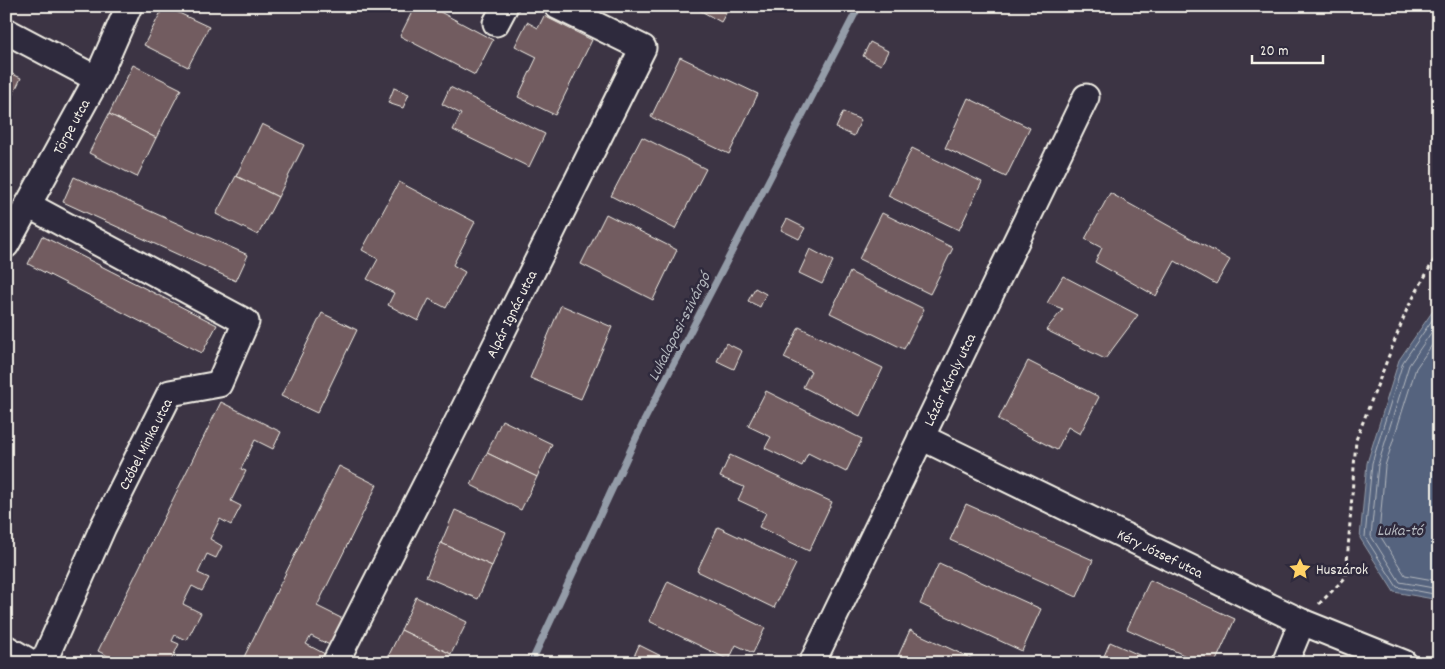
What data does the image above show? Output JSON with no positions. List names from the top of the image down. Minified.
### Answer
{"streets":{"street":["Törpe utca","Alpár Ignác utca","Lázár Károly utca","Czóbel Minka utca","Kéry József utca"]},"crossings":[["Törpe utca","Czóbel Minka utca"],["Lázár Károly utca","Kéry József utca"]],"water":["Lukalaposi-szivárgó","Luka-tó"],"places":{"place":["Huszárok"]},"scale_bar":"20 m"}
